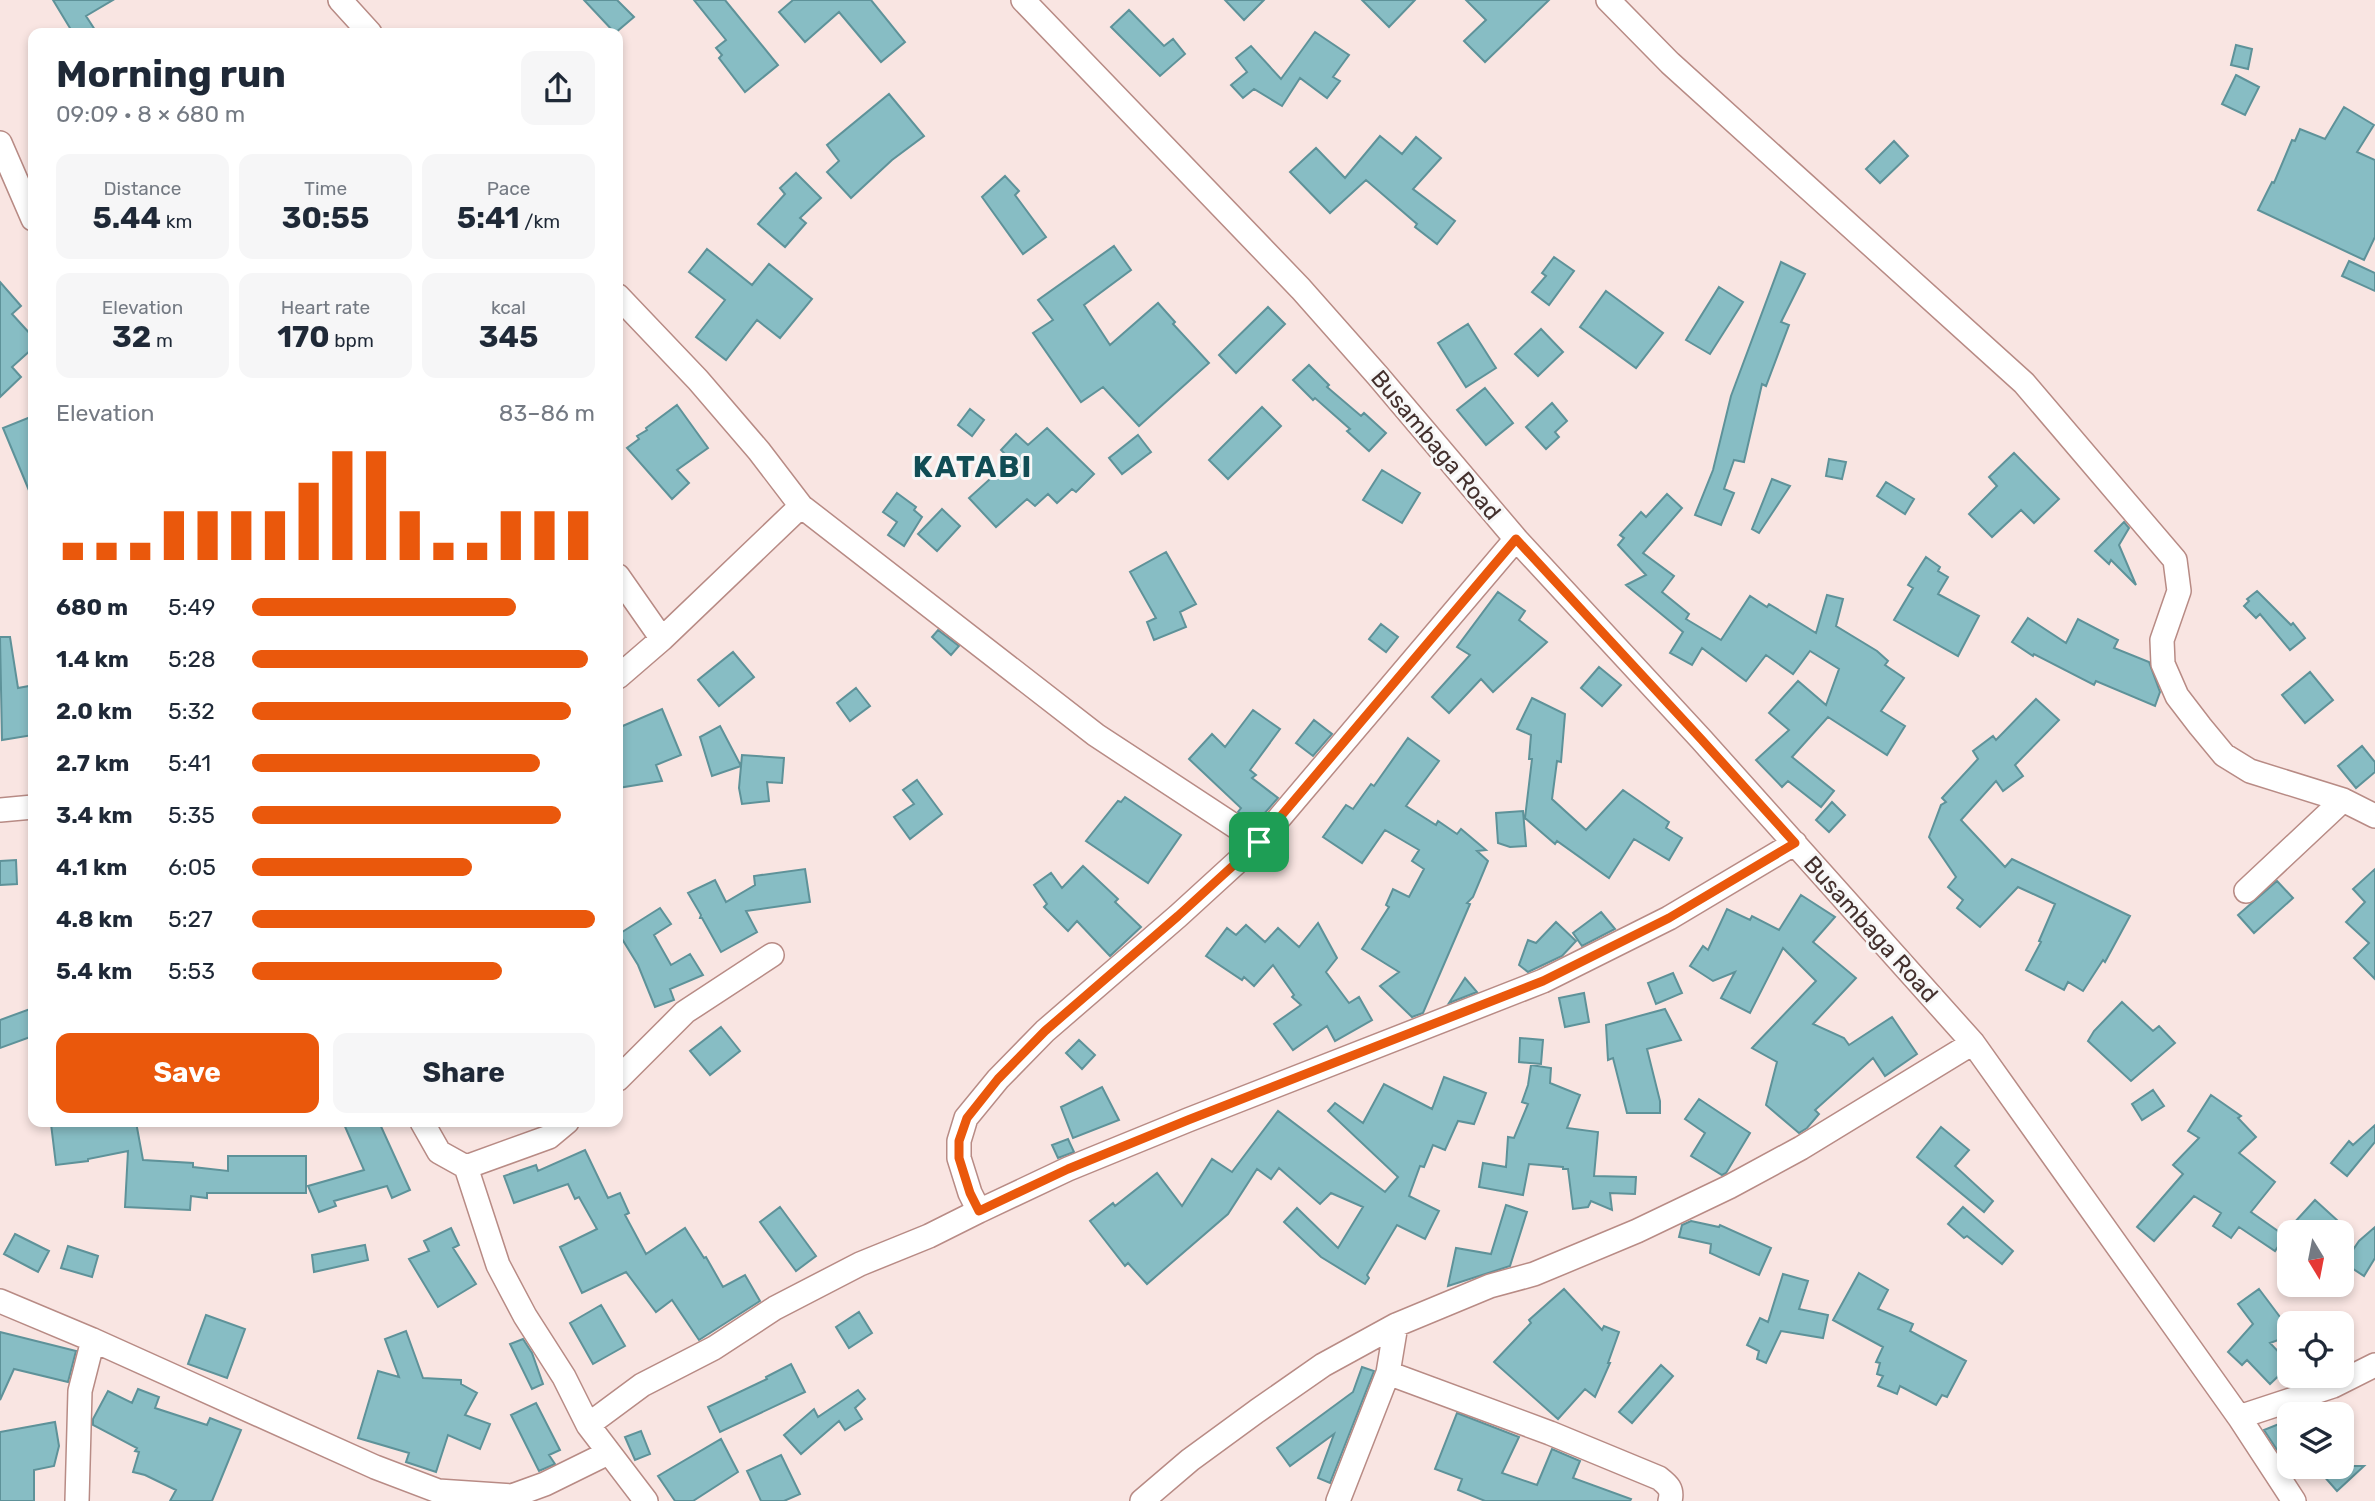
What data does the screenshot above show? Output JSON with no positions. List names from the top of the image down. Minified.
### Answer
{"streets":{"street":["Busambaga Road"]},"districts":["KATABI"],"north":"bottom","page":{"heading":["Morning run","09:09 · 8 × 680 m"],"stats":[["Distance","5.44 km"],["Time","30:55"],["Pace","5:41 /km"],["Elevation","32 m"],["Heart rate","170 bpm"],["kcal","345"]],"chart":["Elevation","83–86 m"],"list":[{"name":"680 m","note":"5:49"},{"name":"1.4 km","note":"5:28"},{"name":"2.0 km","note":"5:32"},{"name":"2.7 km","note":"5:41"},{"name":"3.4 km","note":"5:35"},{"name":"4.1 km","note":"6:05"},{"name":"4.8 km","note":"5:27"},{"name":"5.4 km","note":"5:53"}],"buttons":["Save","Share"]}}
